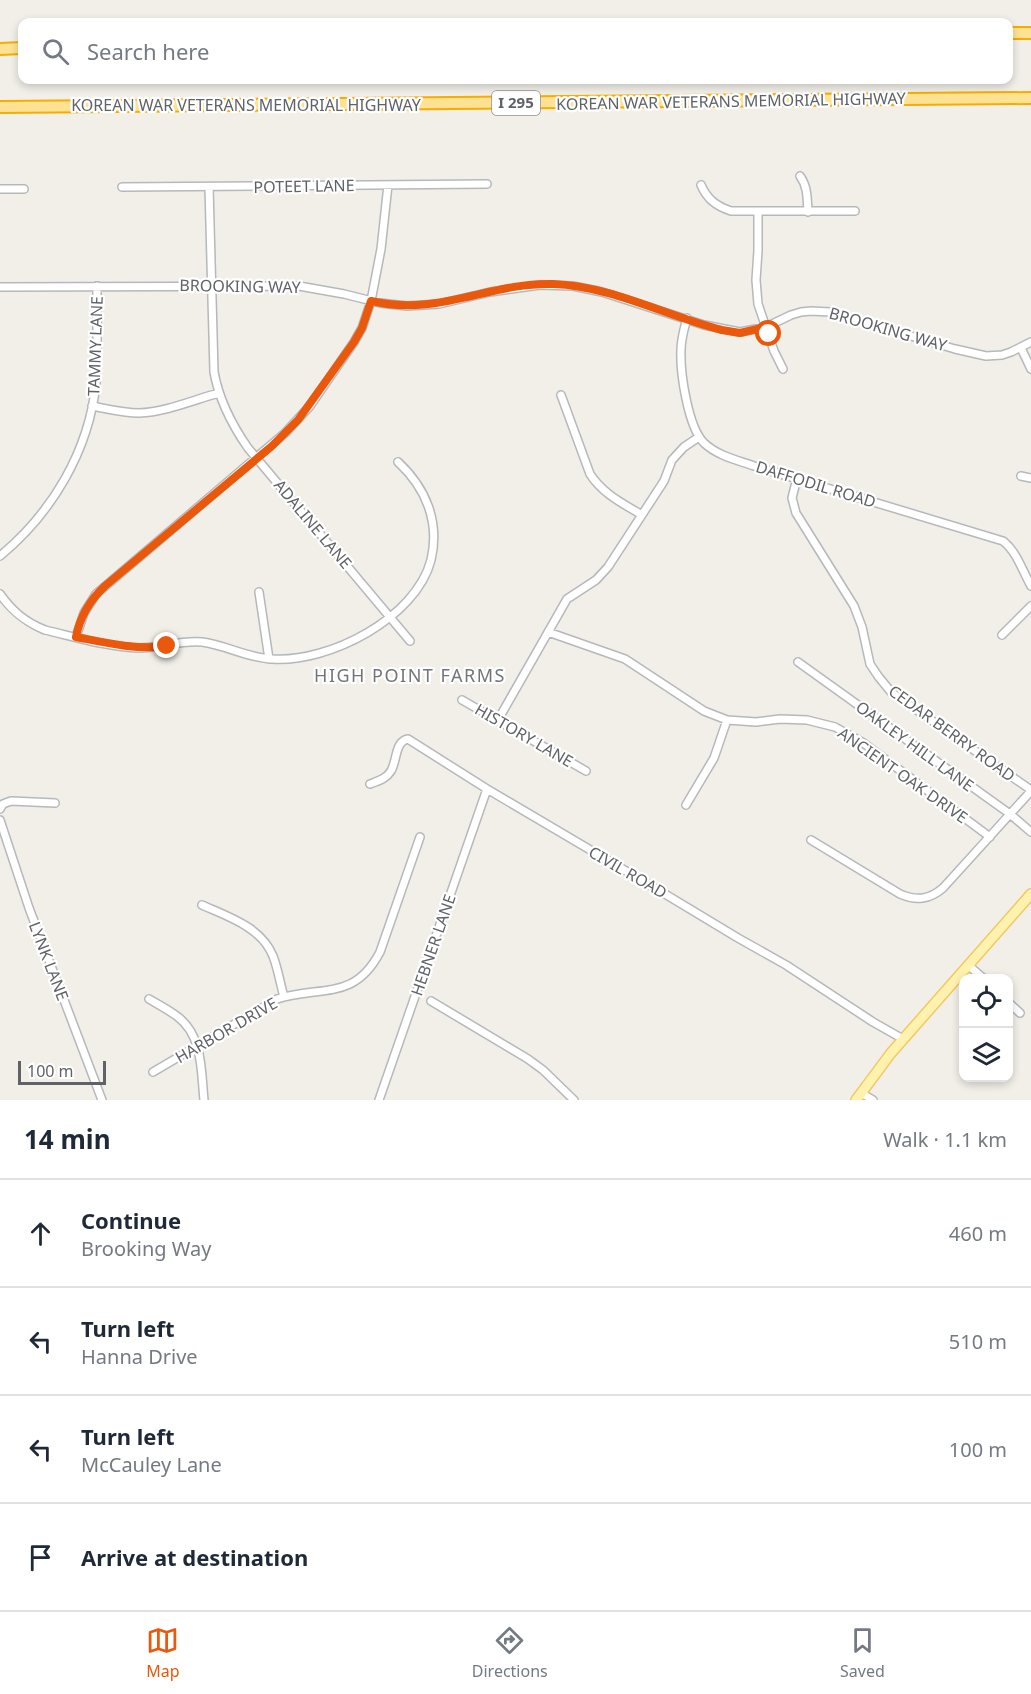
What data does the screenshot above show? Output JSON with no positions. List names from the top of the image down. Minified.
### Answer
{"streets":{"highway":["KOREAN WAR VETERANS MEMORIAL HIGHWAY","I 295"],"street":["POTEET LANE","BROOKING WAY","TAMMY LANE","DAFFODIL ROAD","ADALINE LANE","CEDAR BERRY ROAD","HISTORY LANE","OAKLEY HILL LANE","ANCIENT OAK DRIVE","CIVIL ROAD","HEBNER LANE","LYNK LANE","HARBOR DRIVE"]},"crossings":[["POTEET LANE","ADALINE LANE"],["BROOKING WAY","TAMMY LANE"],["BROOKING WAY","ADALINE LANE"],["DAFFODIL ROAD","CEDAR BERRY ROAD"],["CIVIL ROAD","HEBNER LANE"]],"districts":["HIGH POINT FARMS"],"scale_bar":"100 m","page":{"search":"Search here","scale":"100 m","heading":["14 min","Walk · 1.1 km"],"list":[["Continue","Brooking Way","460 m"],["Turn left","Hanna Drive","510 m"],["Turn left","McCauley Lane","100 m"],"Arrive at destination"],"nav":["Map","Directions","Saved"]}}
